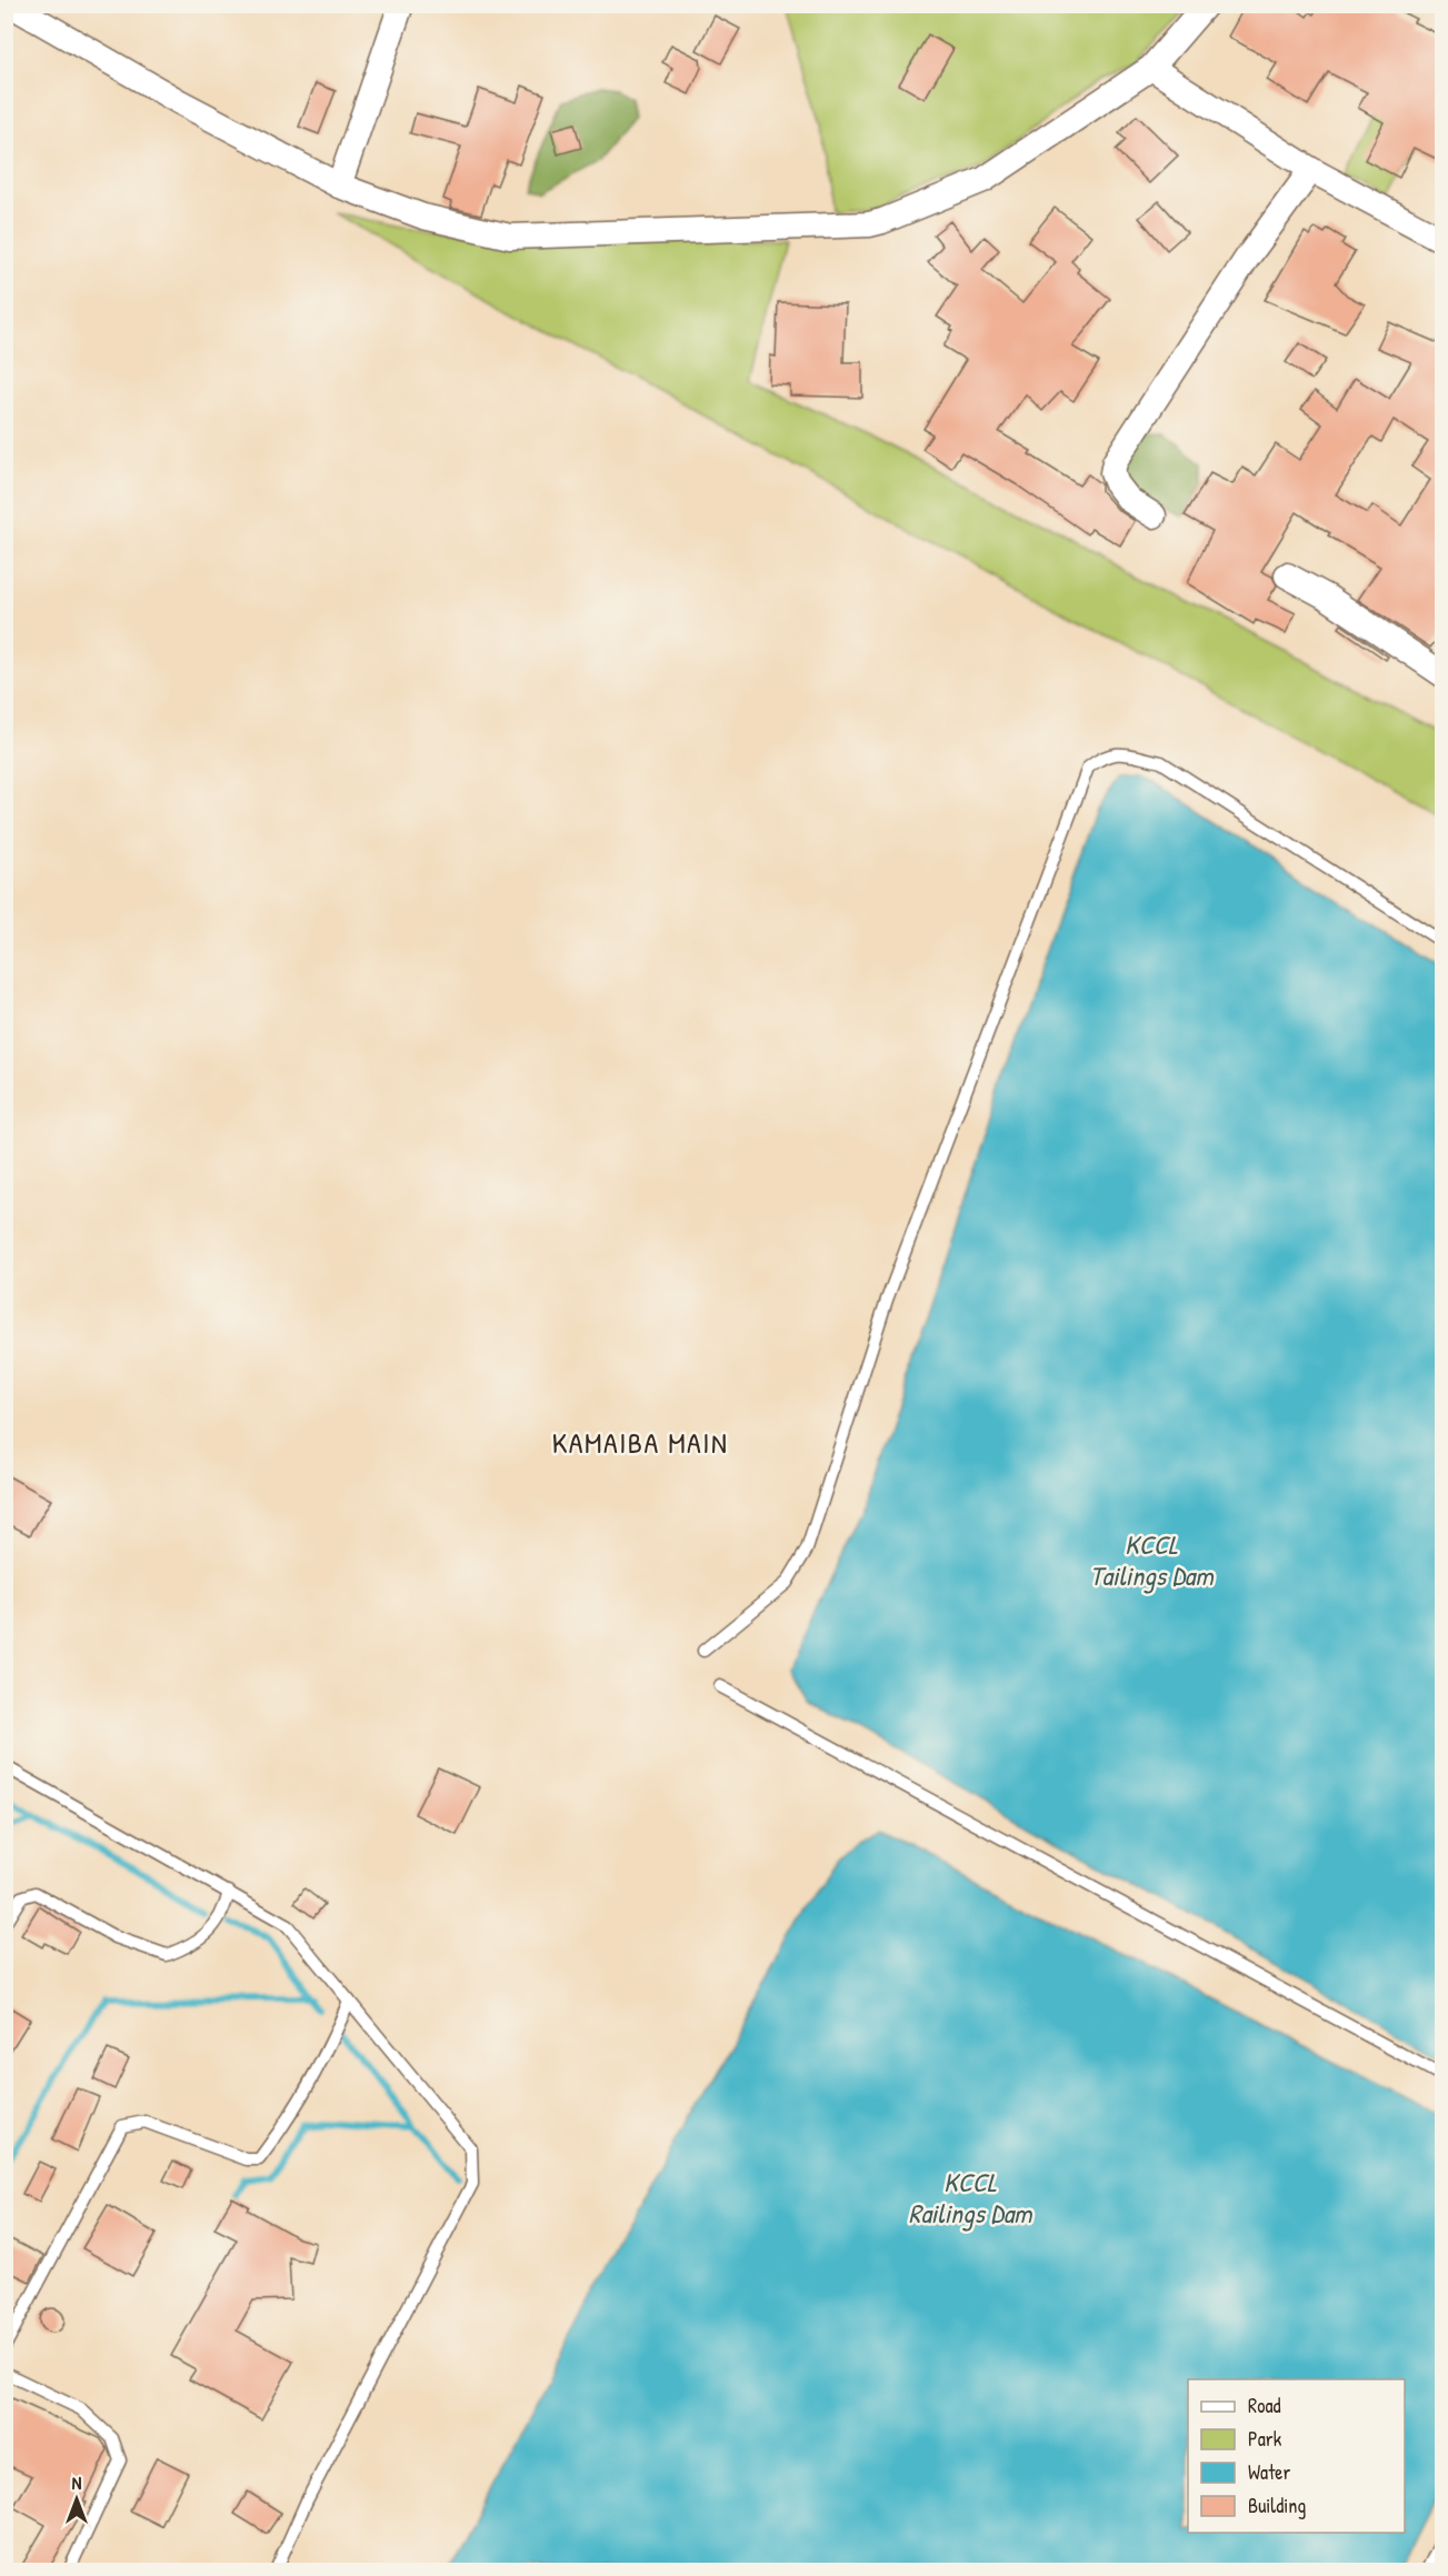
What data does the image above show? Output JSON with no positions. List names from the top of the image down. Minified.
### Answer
{"districts":["KAMAIBA MAIN"],"water":["KCCL Tailings Dam","KCCL Railings Dam"],"legend":["Road","Park","Water","Building"],"north":"top"}
